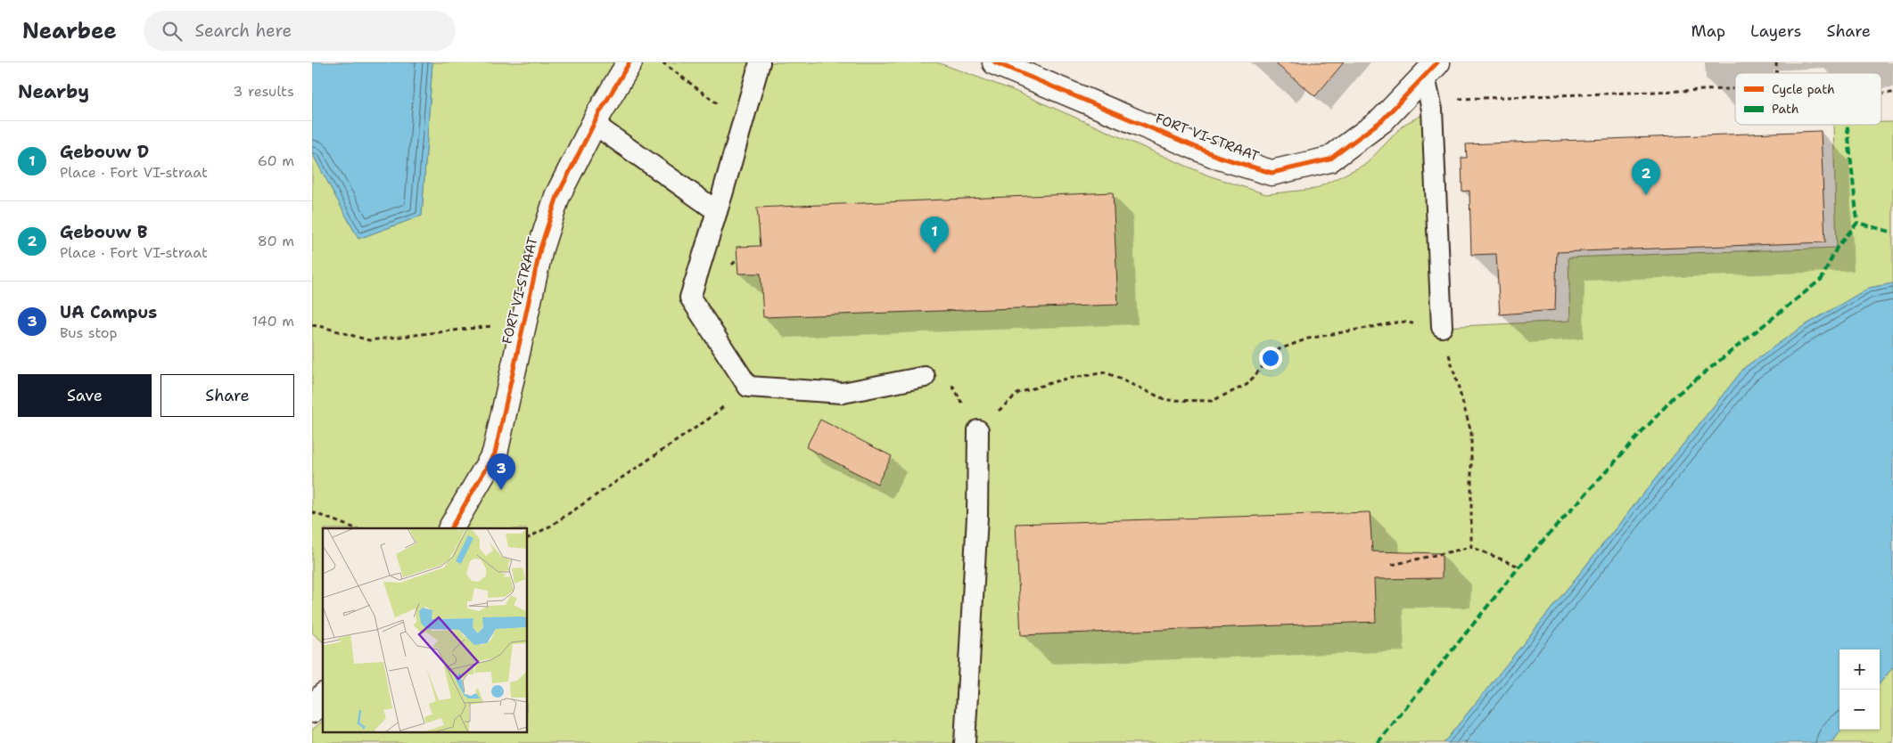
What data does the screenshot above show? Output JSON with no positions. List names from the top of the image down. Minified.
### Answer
{"streets":{"street":["FORT VI-STRAAT"]},"legend":["Cycle path","Path"],"page":{"header":"Nearbee","search":"Search here","nav":["Map","Layers","Share"],"heading":["Nearby","3 results"],"list":[{"mark":"1","name":"Gebouw D","note":"Place · Fort VI-straat","value":"60 m"},{"mark":"2","name":"Gebouw B","note":"Place · Fort VI-straat","value":"80 m"},{"mark":"3","name":"UA Campus","note":"Bus stop","value":"140 m"}],"pins":["2","1","3"],"buttons":["Save","Share"],"map_buttons":["+","−"]}}
